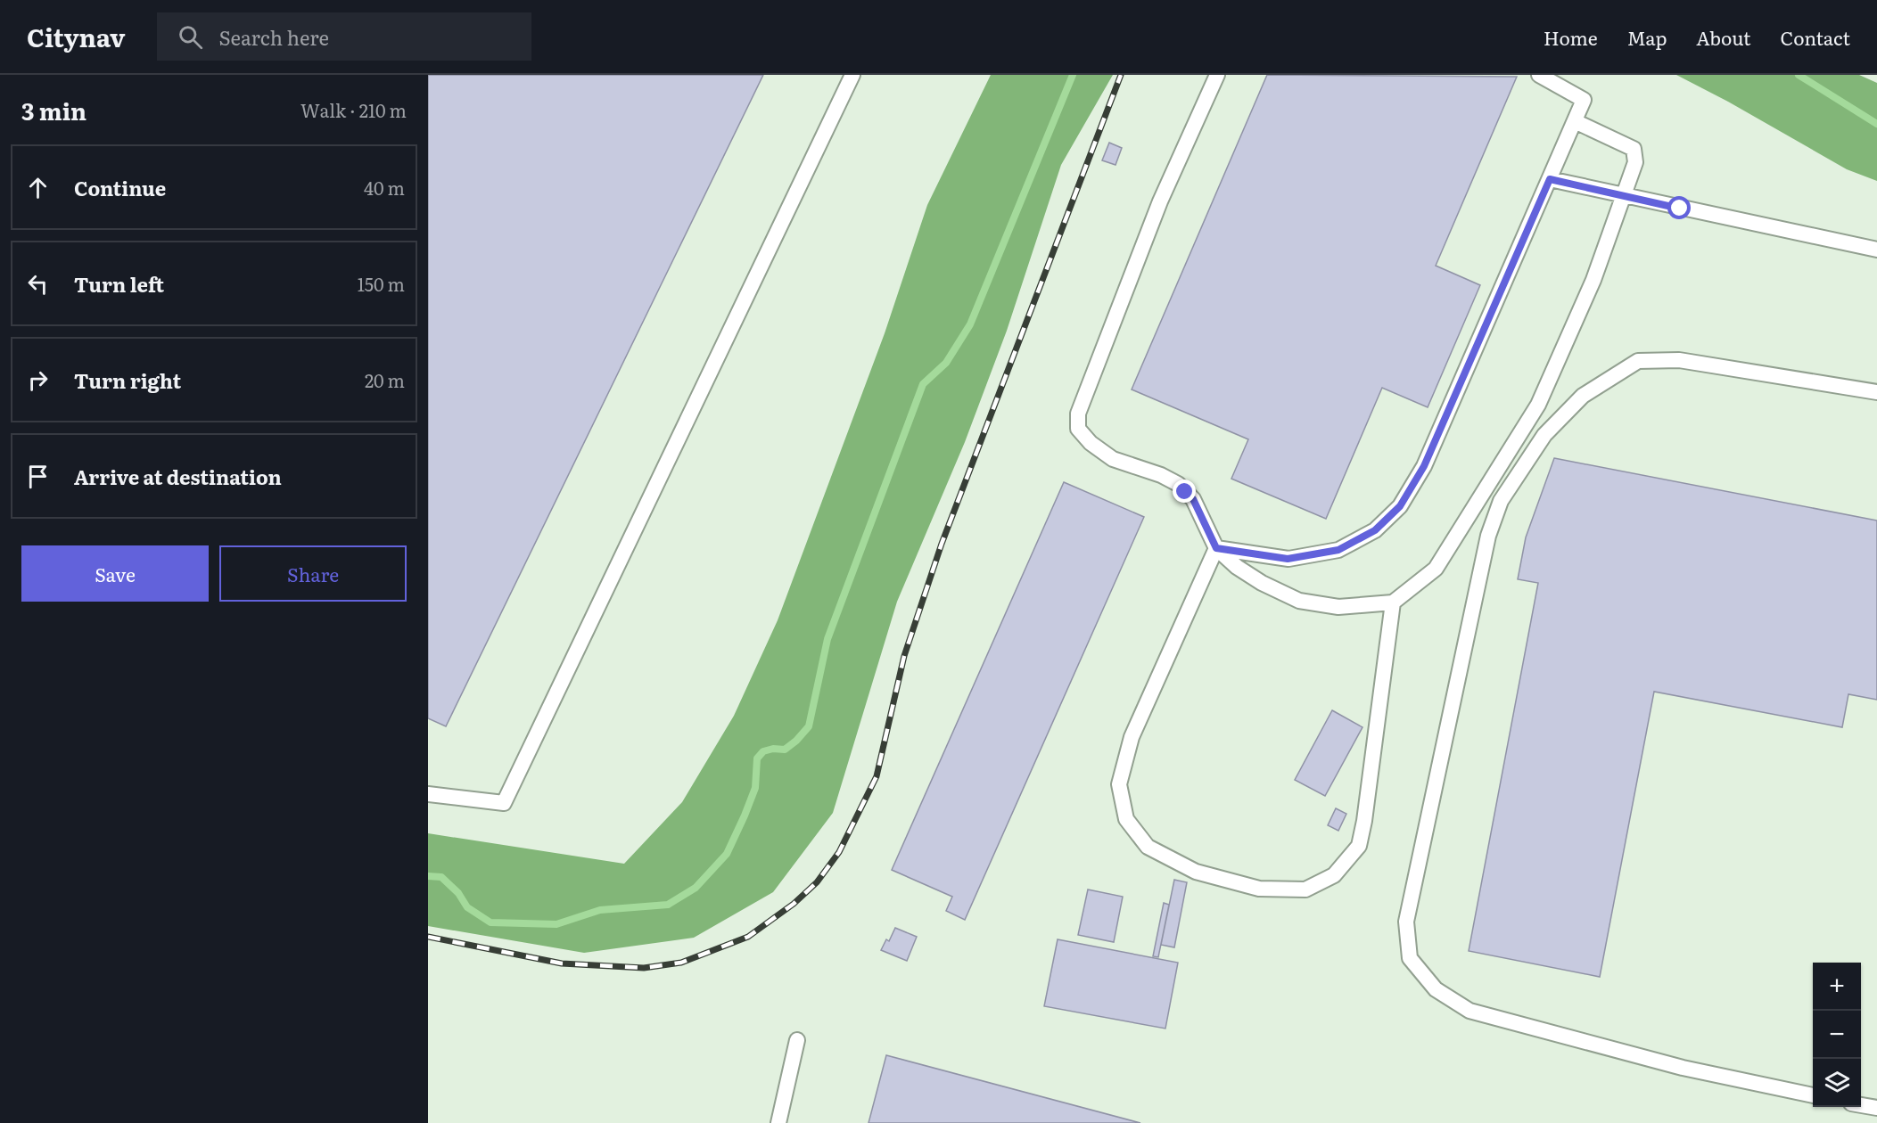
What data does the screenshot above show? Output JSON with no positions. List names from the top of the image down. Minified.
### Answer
{"page":{"header":"Citynav","search":"Search here","nav":["Home","Map","About","Contact"],"heading":["3 min","Walk · 210 m"],"list":[["Continue","40 m"],["Turn left","150 m"],["Turn right","20 m"],"Arrive at destination"],"buttons":["Save","Share"],"map_buttons":["+","−"]}}
